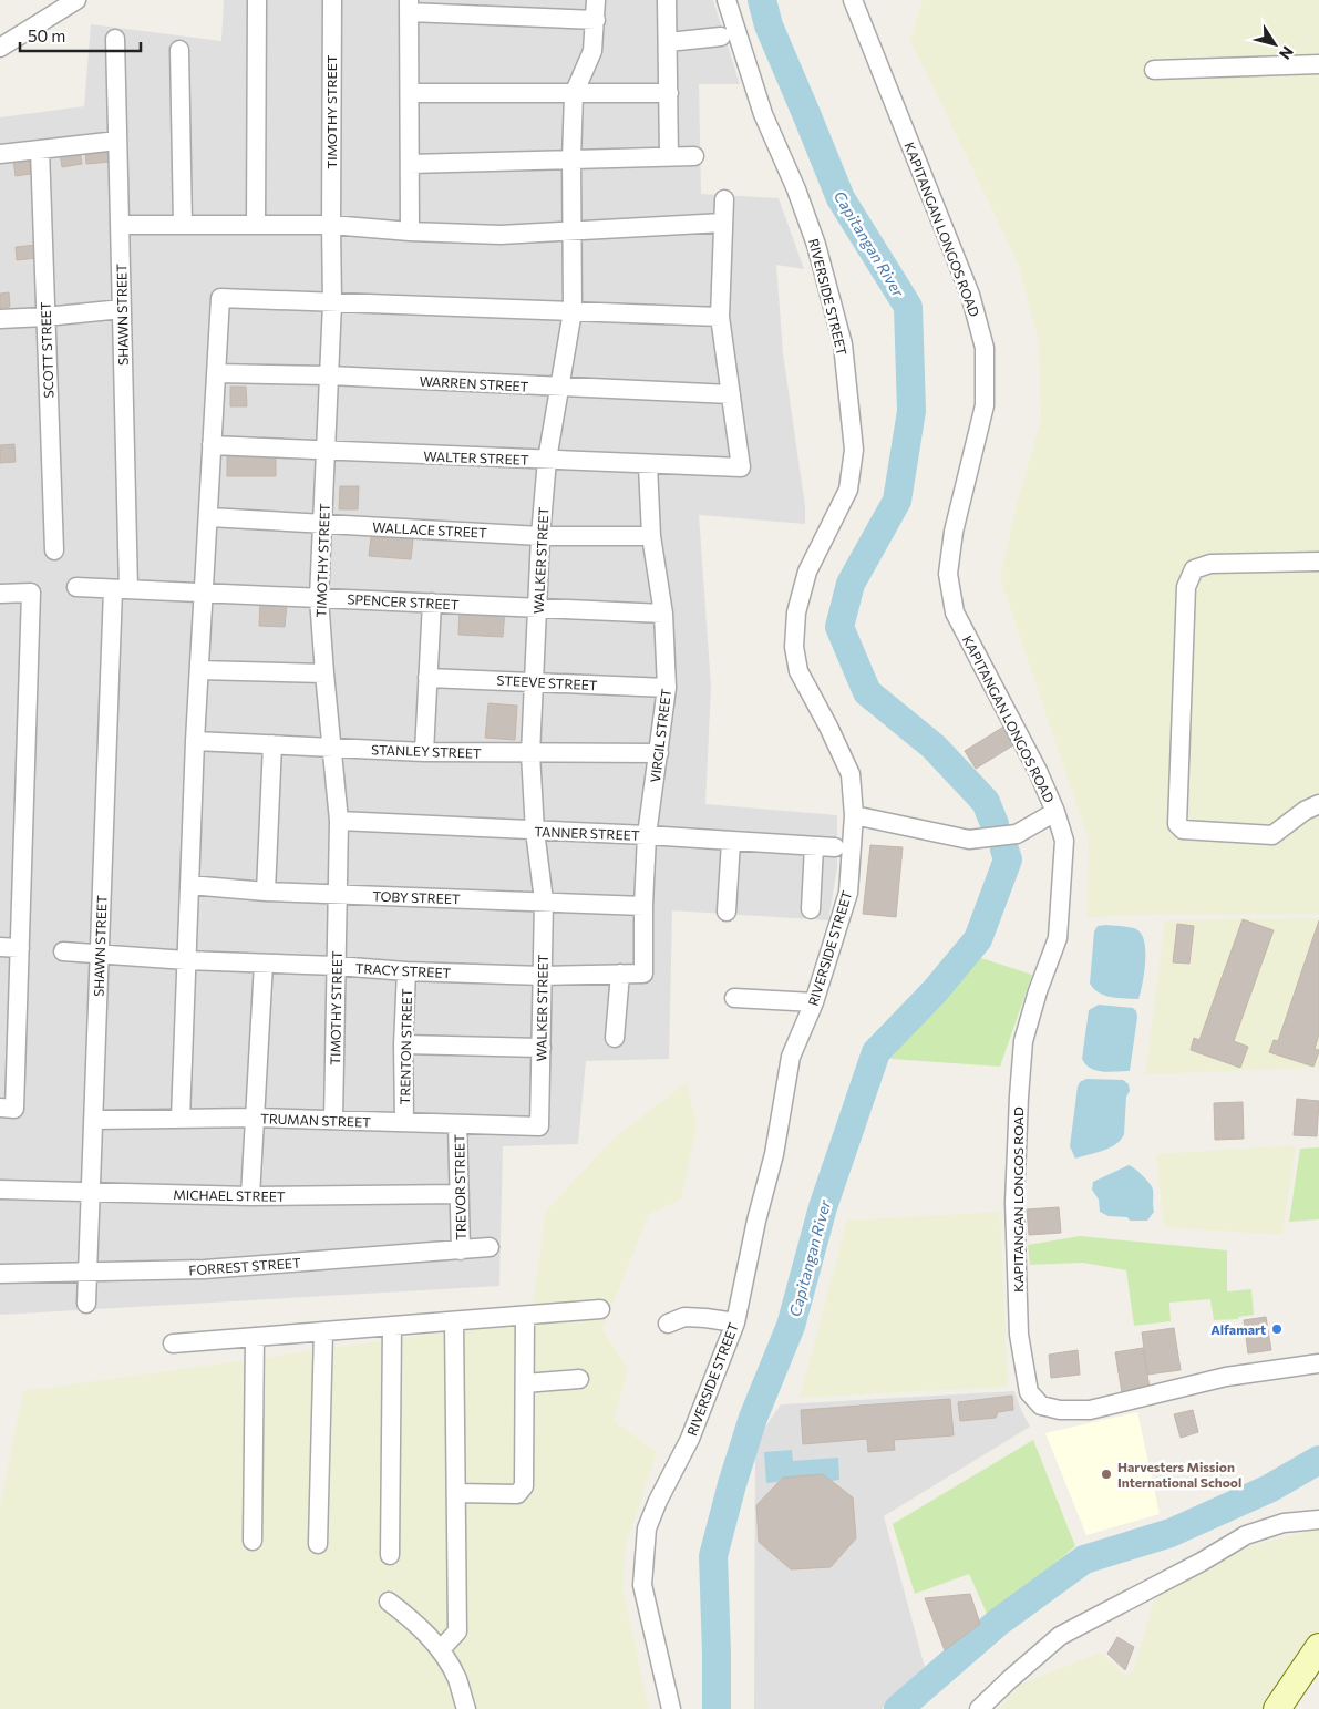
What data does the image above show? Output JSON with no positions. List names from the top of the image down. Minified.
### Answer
{"streets":{"street":["TIMOTHY STREET","KAPITANGAN LONGOS ROAD","RIVERSIDE STREET","SHAWN STREET","SCOTT STREET","WARREN STREET","WALTER STREET","WALLACE STREET","WALKER STREET","SPENCER STREET","STEEVE STREET","VIRGIL STREET","STANLEY STREET","TANNER STREET","TOBY STREET","TRACY STREET","TRENTON STREET","TRUMAN STREET","TREVOR STREET","MICHAEL STREET","FORREST STREET"]},"crossings":[["TIMOTHY STREET","WARREN STREET"],["TIMOTHY STREET","WALTER STREET"],["TIMOTHY STREET","WALLACE STREET"],["TIMOTHY STREET","SPENCER STREET"],["TIMOTHY STREET","STANLEY STREET"],["TIMOTHY STREET","TANNER STREET"],["TIMOTHY STREET","TOBY STREET"],["TIMOTHY STREET","TRACY STREET"],["TIMOTHY STREET","TRUMAN STREET"],["SHAWN STREET","SPENCER STREET"],["SHAWN STREET","TRACY STREET"],["SHAWN STREET","TRUMAN STREET"],["SHAWN STREET","MICHAEL STREET"],["SHAWN STREET","FORREST STREET"],["WARREN STREET","WALTER STREET"],["WARREN STREET","WALKER STREET"],["WALTER STREET","WALKER STREET"],["WALTER STREET","VIRGIL STREET"],["WALLACE STREET","WALKER STREET"],["WALLACE STREET","VIRGIL STREET"],["WALKER STREET","SPENCER STREET"],["WALKER STREET","STEEVE STREET"],["WALKER STREET","STANLEY STREET"],["WALKER STREET","TANNER STREET"],["WALKER STREET","TOBY STREET"],["WALKER STREET","TRACY STREET"],["WALKER STREET","TRUMAN STREET"],["SPENCER STREET","VIRGIL STREET"],["STEEVE STREET","VIRGIL STREET"],["VIRGIL STREET","STANLEY STREET"],["VIRGIL STREET","TANNER STREET"],["VIRGIL STREET","TOBY STREET"],["VIRGIL STREET","TRACY STREET"],["TRACY STREET","TRENTON STREET"],["TRENTON STREET","TRUMAN STREET"],["TRUMAN STREET","TREVOR STREET"],["TREVOR STREET","MICHAEL STREET"],["TREVOR STREET","FORREST STREET"]],"water":["Capitangan River"],"places":["Alfamart","Harvesters Mission International School"],"scale_bar":"50 m","north":"bottom right"}
